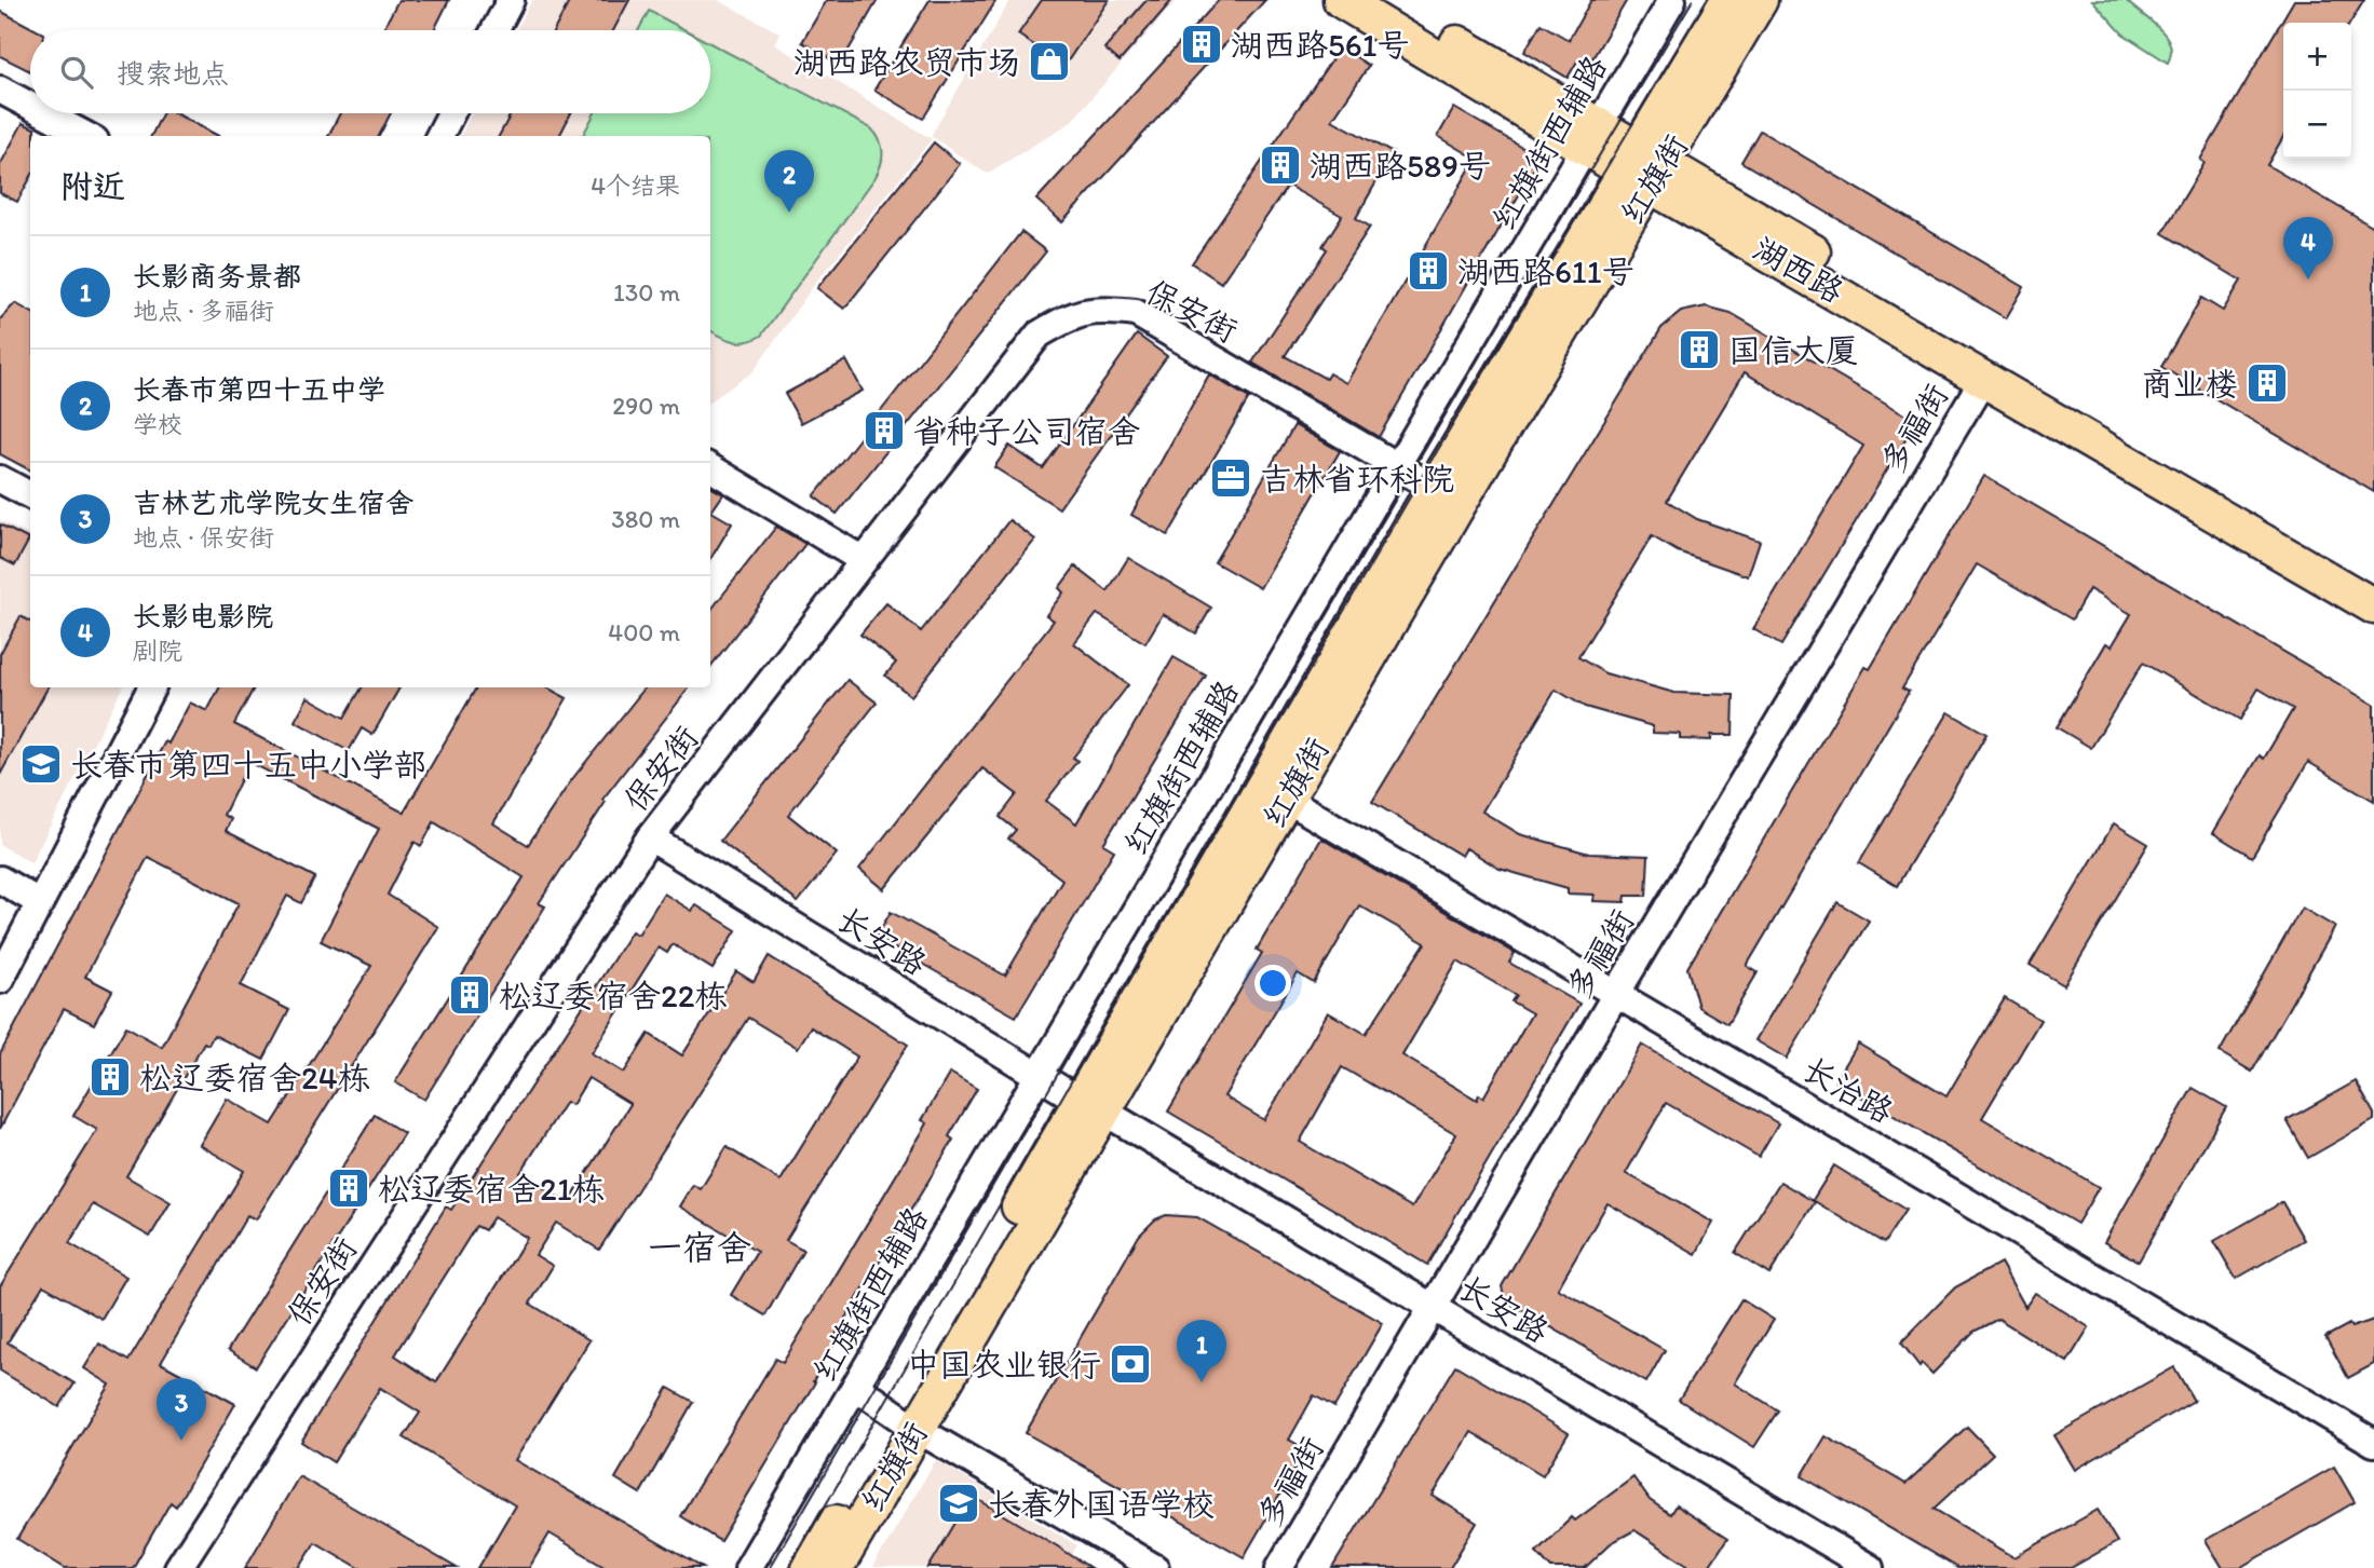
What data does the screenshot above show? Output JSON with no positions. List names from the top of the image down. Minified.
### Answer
{"streets":{"main road":["红旗街","湖西路"],"street":["红旗街西辅路","保安街","多福街","长安路","长治路"]},"crossings":[["红旗街西辅路","湖西路"],["红旗街西辅路","保安街"],["红旗街西辅路","长安路"],["红旗街","湖西路"],["红旗街","保安街"],["红旗街","长安路"],["红旗街","长治路"],["湖西路","多福街"],["保安街","长安路"],["多福街","长安路"],["多福街","长治路"]],"districts":["一宿舍"],"places":{"building":["湖西路561号","湖西路589号","湖西路611号","国信大厦","商业楼","省种子公司宿舍","松辽委宿舍22栋","松辽委宿舍24栋","松辽委宿舍21栋"],"shop":["湖西路农贸市场"],"office":["吉林省环科院"],"school or university":["长春市第四十五中小学部","长春外国语学校"],"bank":["中国农业银行"]},"page":{"map_buttons":["+","−"],"search":"搜索地点","heading":["附近","4个结果"],"pins":["2","4","1","3"],"list":[{"mark":"1","name":"长影商务景都","note":"地点 · 多福街","value":"130 m"},{"mark":"2","name":"长春市第四十五中学","note":"学校","value":"290 m"},{"mark":"3","name":"吉林艺术学院女生宿舍","note":"地点 · 保安街","value":"380 m"},{"mark":"4","name":"长影电影院","note":"剧院","value":"400 m"}]}}
